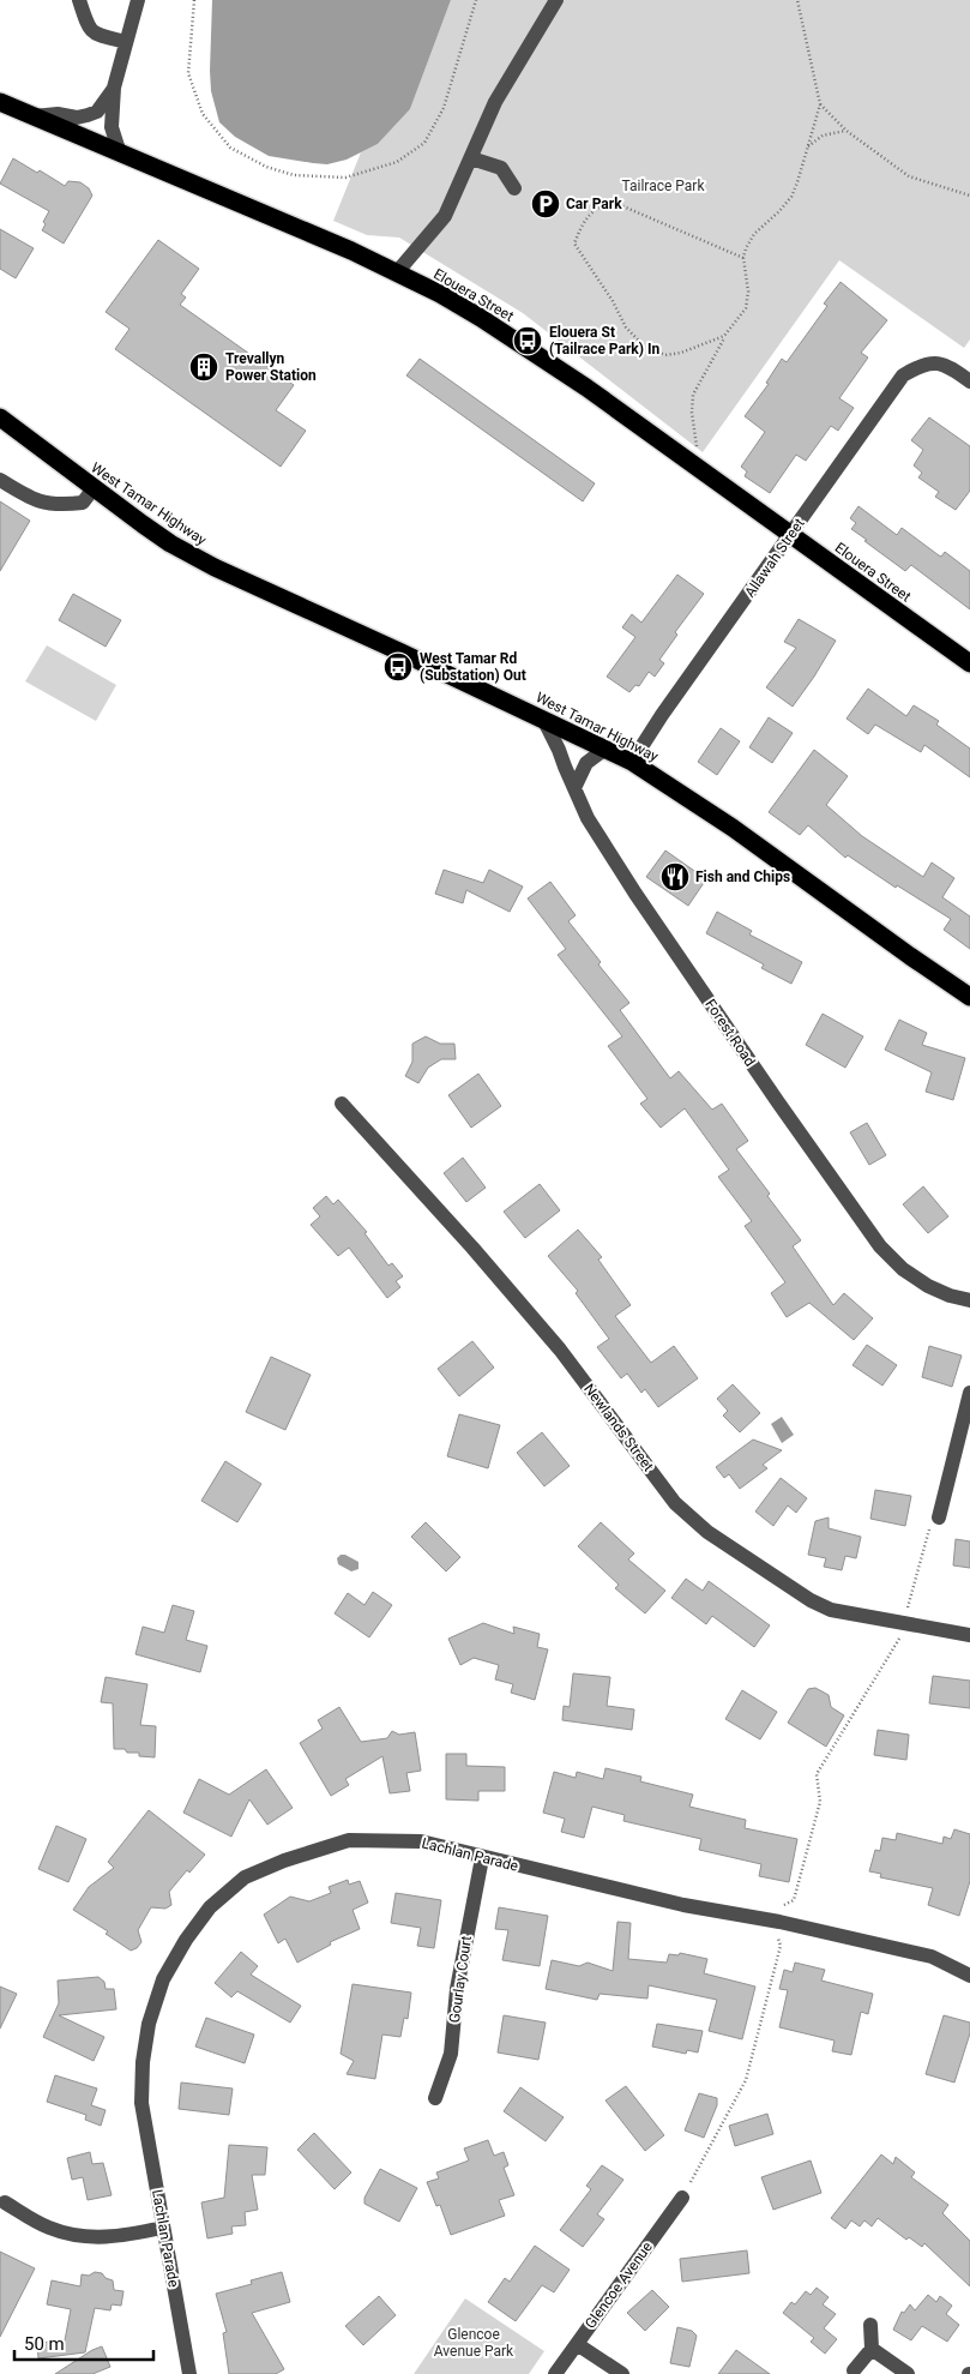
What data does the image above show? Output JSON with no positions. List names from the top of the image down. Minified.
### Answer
{"streets":{"highway":["Elouera Street","West Tamar Highway"],"street":["Allawah Street","Forest Road","Newlands Street","Lachlan Parade","Gourlay Court","Glencoe Avenue"]},"crossings":[["Elouera Street","Allawah Street"],["West Tamar Highway","Allawah Street"],["West Tamar Highway","Forest Road"],["Lachlan Parade","Gourlay Court"]],"parks":["Tailrace Park","Glencoe Avenue Park"],"places":{"parking":["Car Park"],"bus stop":["Elouera St (Tailrace Park) In","West Tamar Rd (Substation) Out"],"building":["Trevallyn Power Station"],"restaurant":["Fish and Chips"]},"scale_bar":"50 m"}
